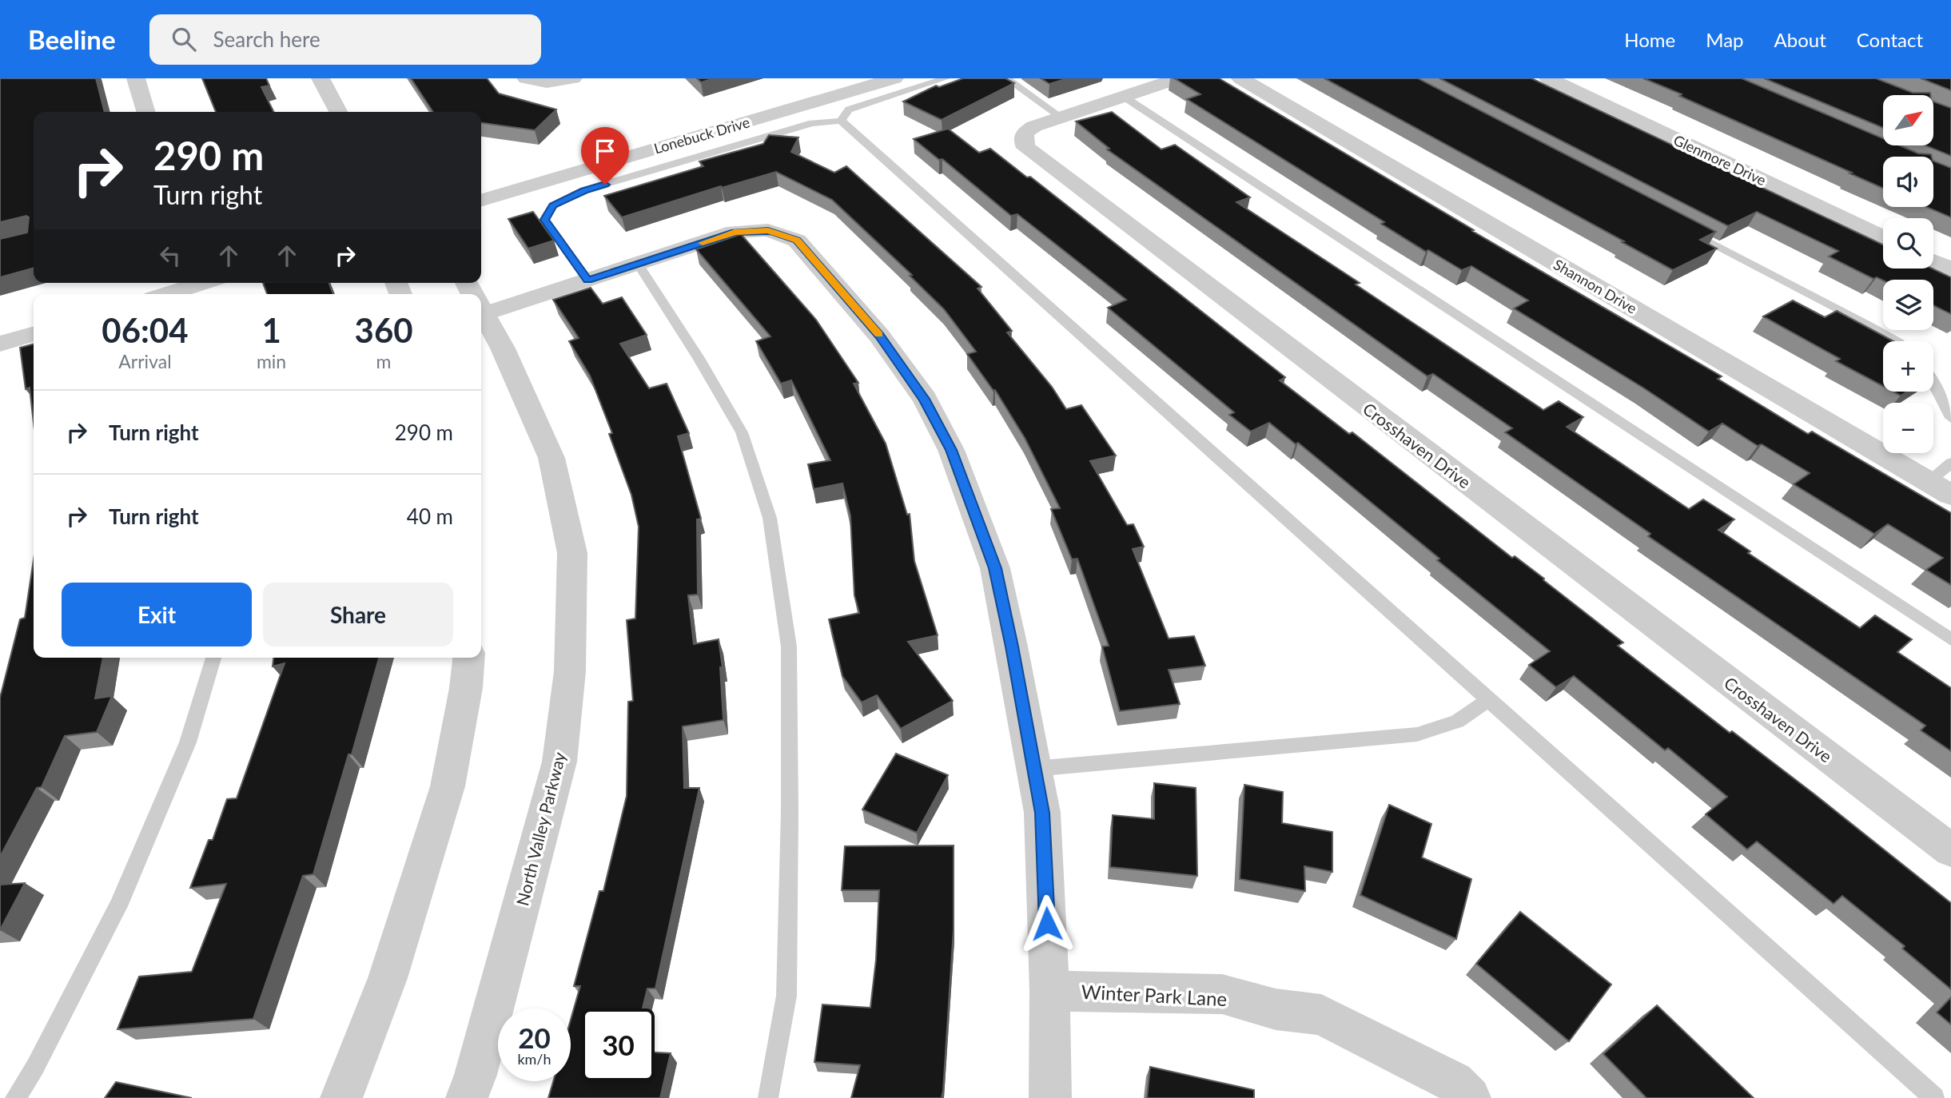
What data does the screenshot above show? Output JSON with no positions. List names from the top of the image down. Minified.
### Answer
{"streets":{"street":["Lonebuck Drive","Glenmore Drive","Shannon Drive","Crosshaven Drive","North Valley Parkway","Winter Park Lane"]},"north":"top right","page":{"header":"Beeline","search":"Search here","nav":["Home","Map","About","Contact"],"map_buttons":["+","−"],"turn":["290 m","Turn right"],"eta":["06:04","Arrival","1","min","360","m"],"list":[{"name":"Turn right","value":"290 m"},{"name":"Turn right","value":"40 m"}],"buttons":["Exit","Share"],"speed":"20 km/h","limit":"30"}}
